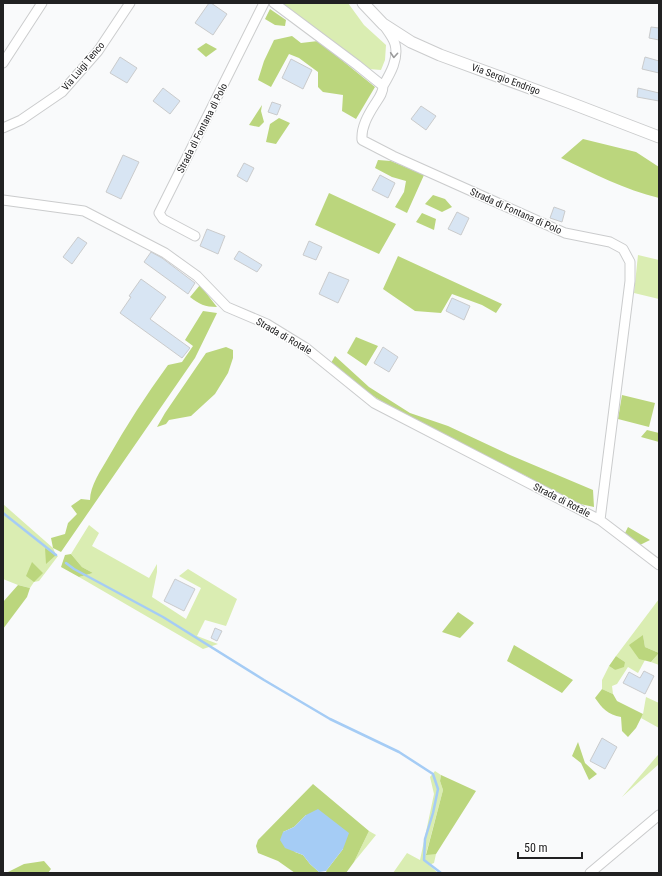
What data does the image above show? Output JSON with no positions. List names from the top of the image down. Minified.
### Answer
{"streets":{"street":["Via Luigi Tenco","Via Sergio Endrigo","Strada di Fontana di Polo","Strada di Rotale"]},"crossings":[["Strada di Fontana di Polo","Strada di Rotale"]],"scale_bar":"50 m"}
